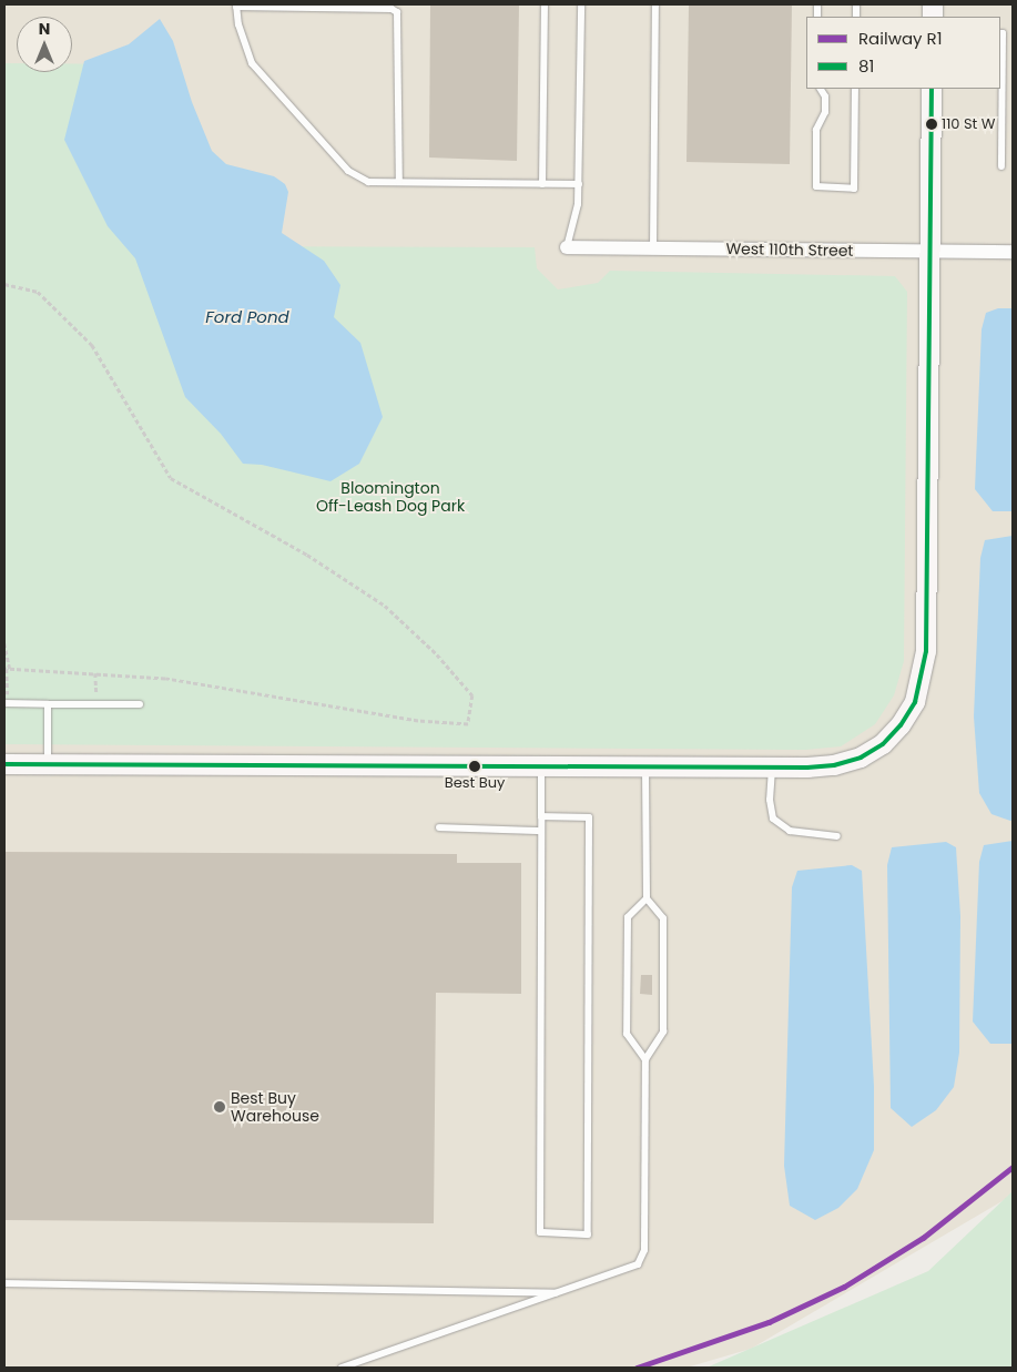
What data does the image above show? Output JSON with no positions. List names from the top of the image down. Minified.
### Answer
{"streets":{"street":["West 110th Street"]},"water":["Ford Pond"],"parks":["Bloomington Off-Leash Dog Park"],"places":["110 St W","Best Buy","Best Buy Warehouse"],"lines":["transit line 81","rail line R1"],"legend":["Railway R1","81"],"north":"top"}
